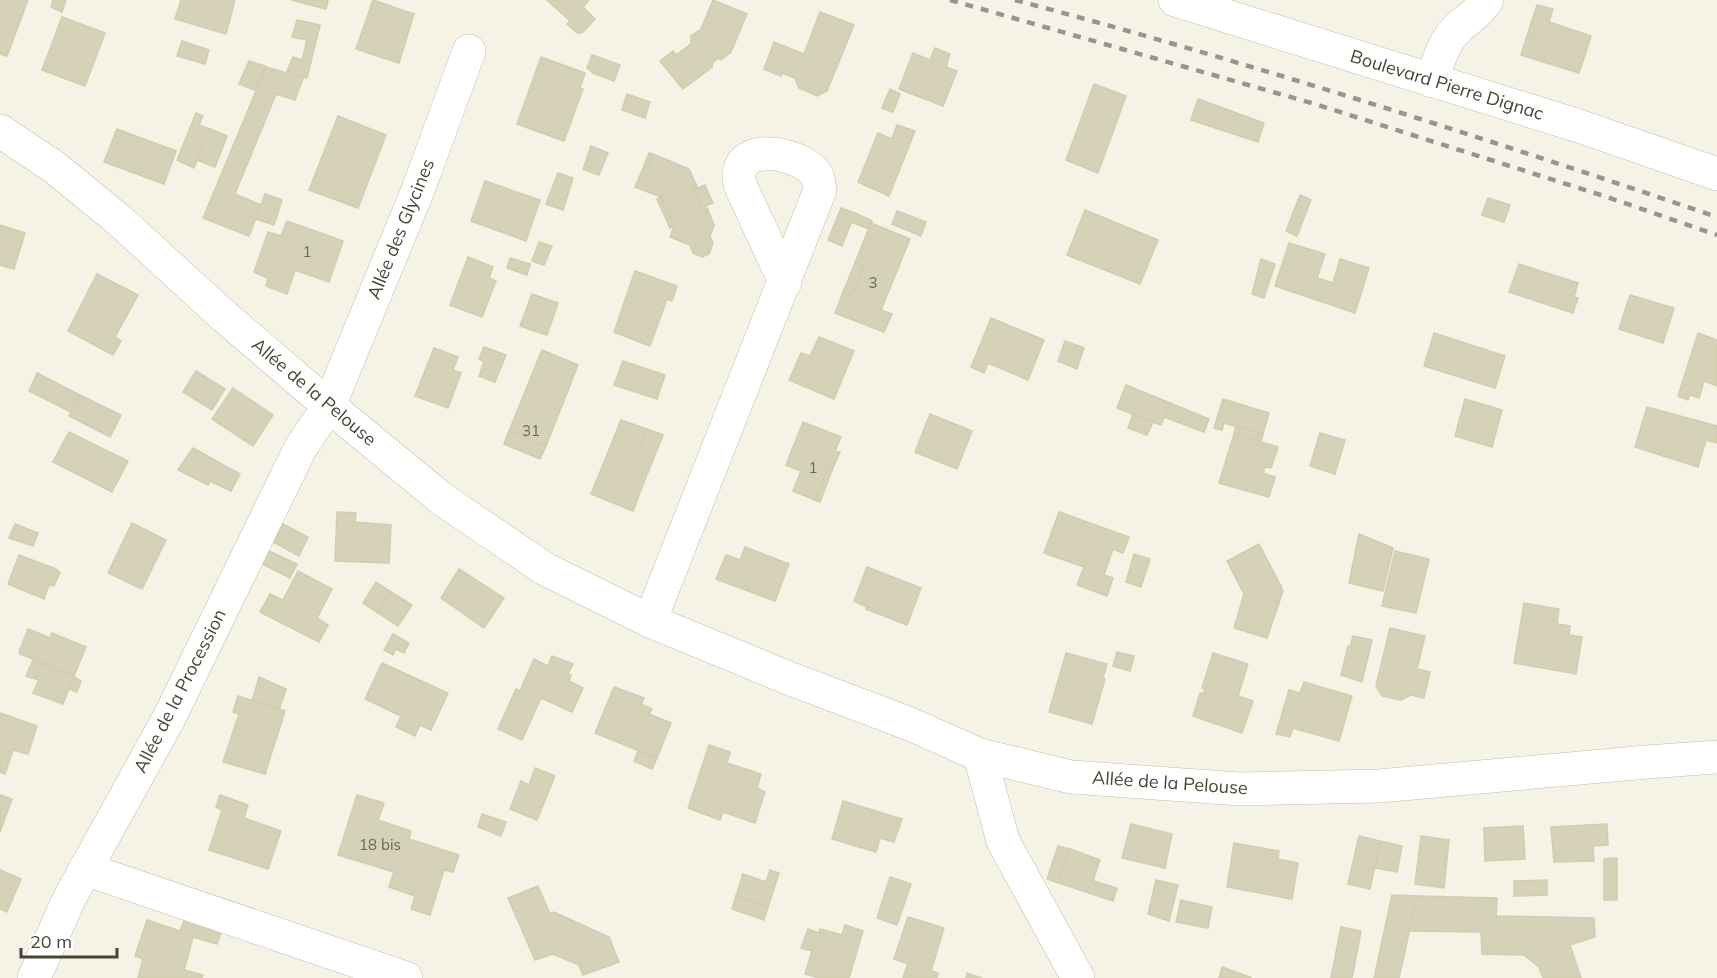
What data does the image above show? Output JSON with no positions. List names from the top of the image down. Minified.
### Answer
{"streets":{"street":["Boulevard Pierre Dignac","Allée des Glycines","Allée de la Pelouse","Allée de la Procession"]},"crossings":[["Allée des Glycines","Allée de la Pelouse"],["Allée des Glycines","Allée de la Procession"],["Allée de la Pelouse","Allée de la Procession"]],"house_numbers":["1","3","31","1","18 bis"],"scale_bar":"20 m"}
